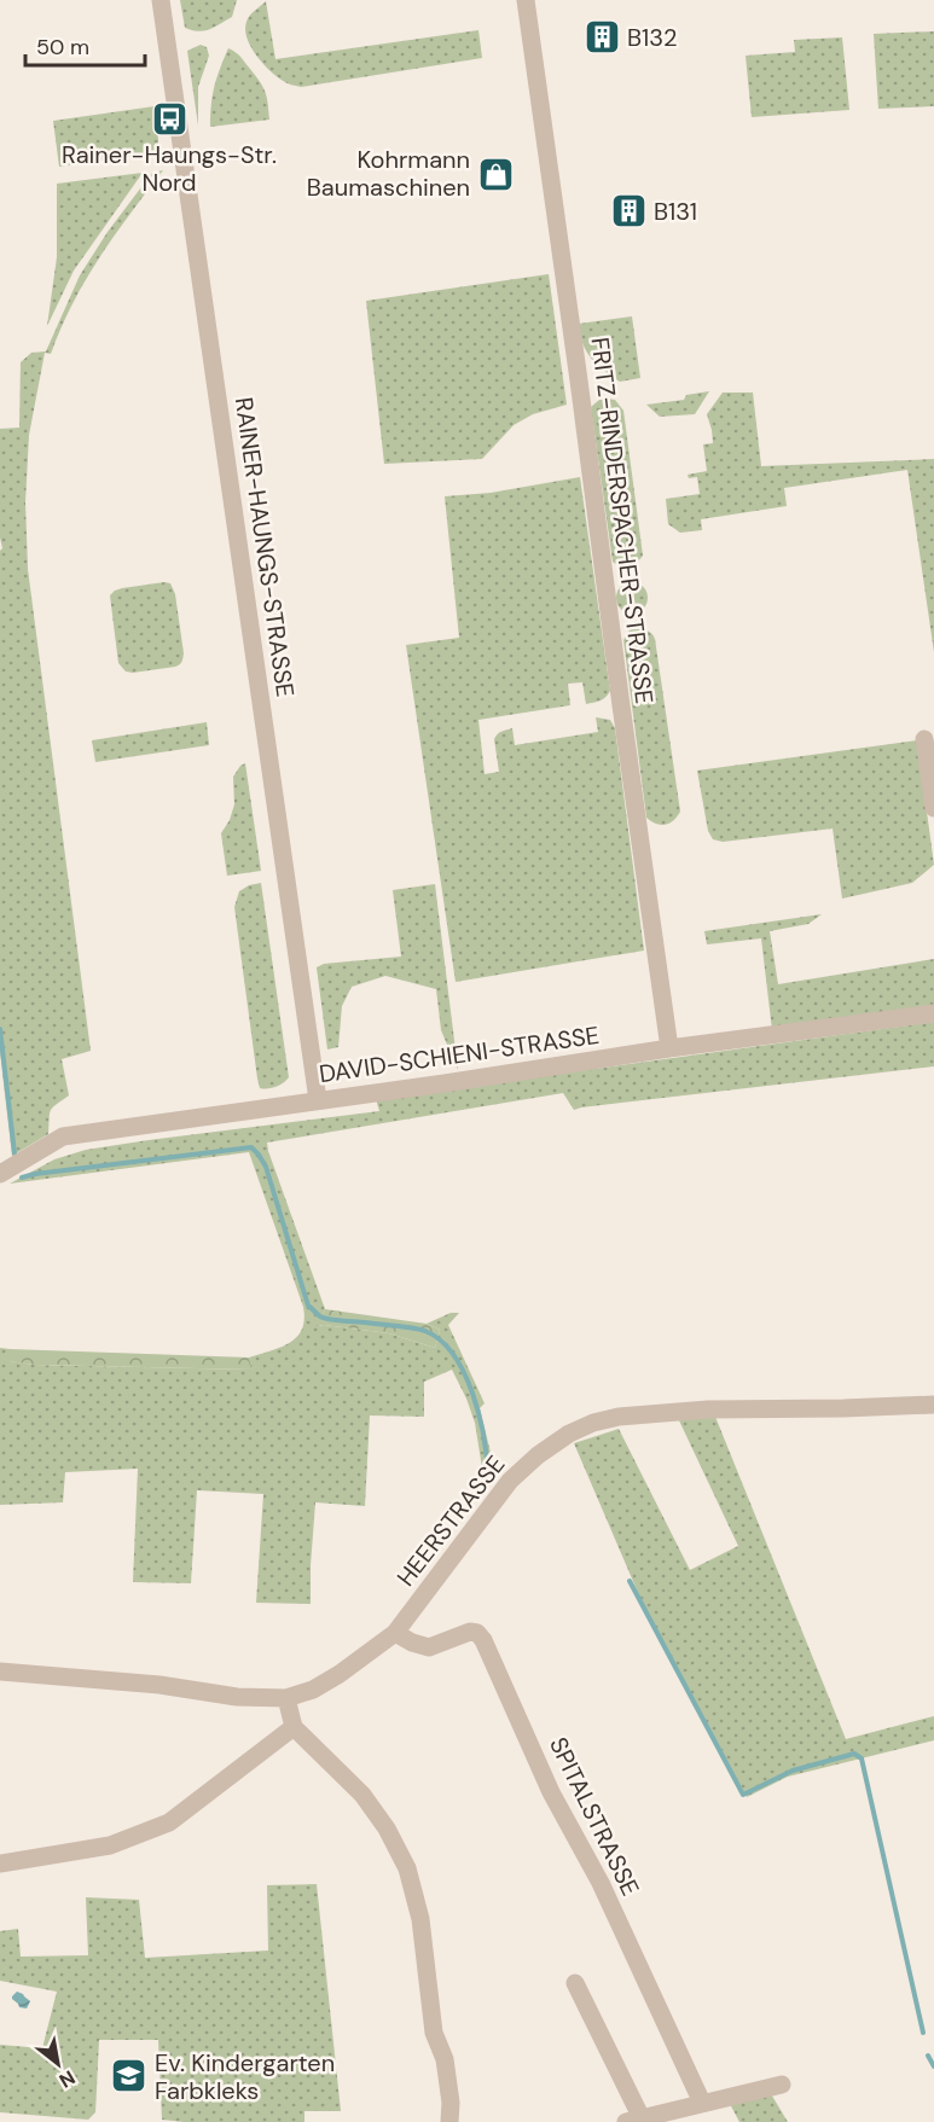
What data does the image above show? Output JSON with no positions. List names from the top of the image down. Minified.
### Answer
{"streets":{"street":["FRITZ-RINDERSPACHER-STRASSE","RAINER-HAUNGS-STRASSE","DAVID-SCHIENI-STRASSE","HEERSTRASSE","SPITALSTRASSE"]},"crossings":[["FRITZ-RINDERSPACHER-STRASSE","DAVID-SCHIENI-STRASSE"],["RAINER-HAUNGS-STRASSE","DAVID-SCHIENI-STRASSE"],["HEERSTRASSE","SPITALSTRASSE"]],"places":{"building":["B132","B131"],"bus stop":["Rainer-Haungs-Str. Nord"],"shop":["Kohrmann Baumaschinen"],"school or university":["Ev. Kindergarten Farbkleks"]},"scale_bar":"50 m","north":"bottom right"}
